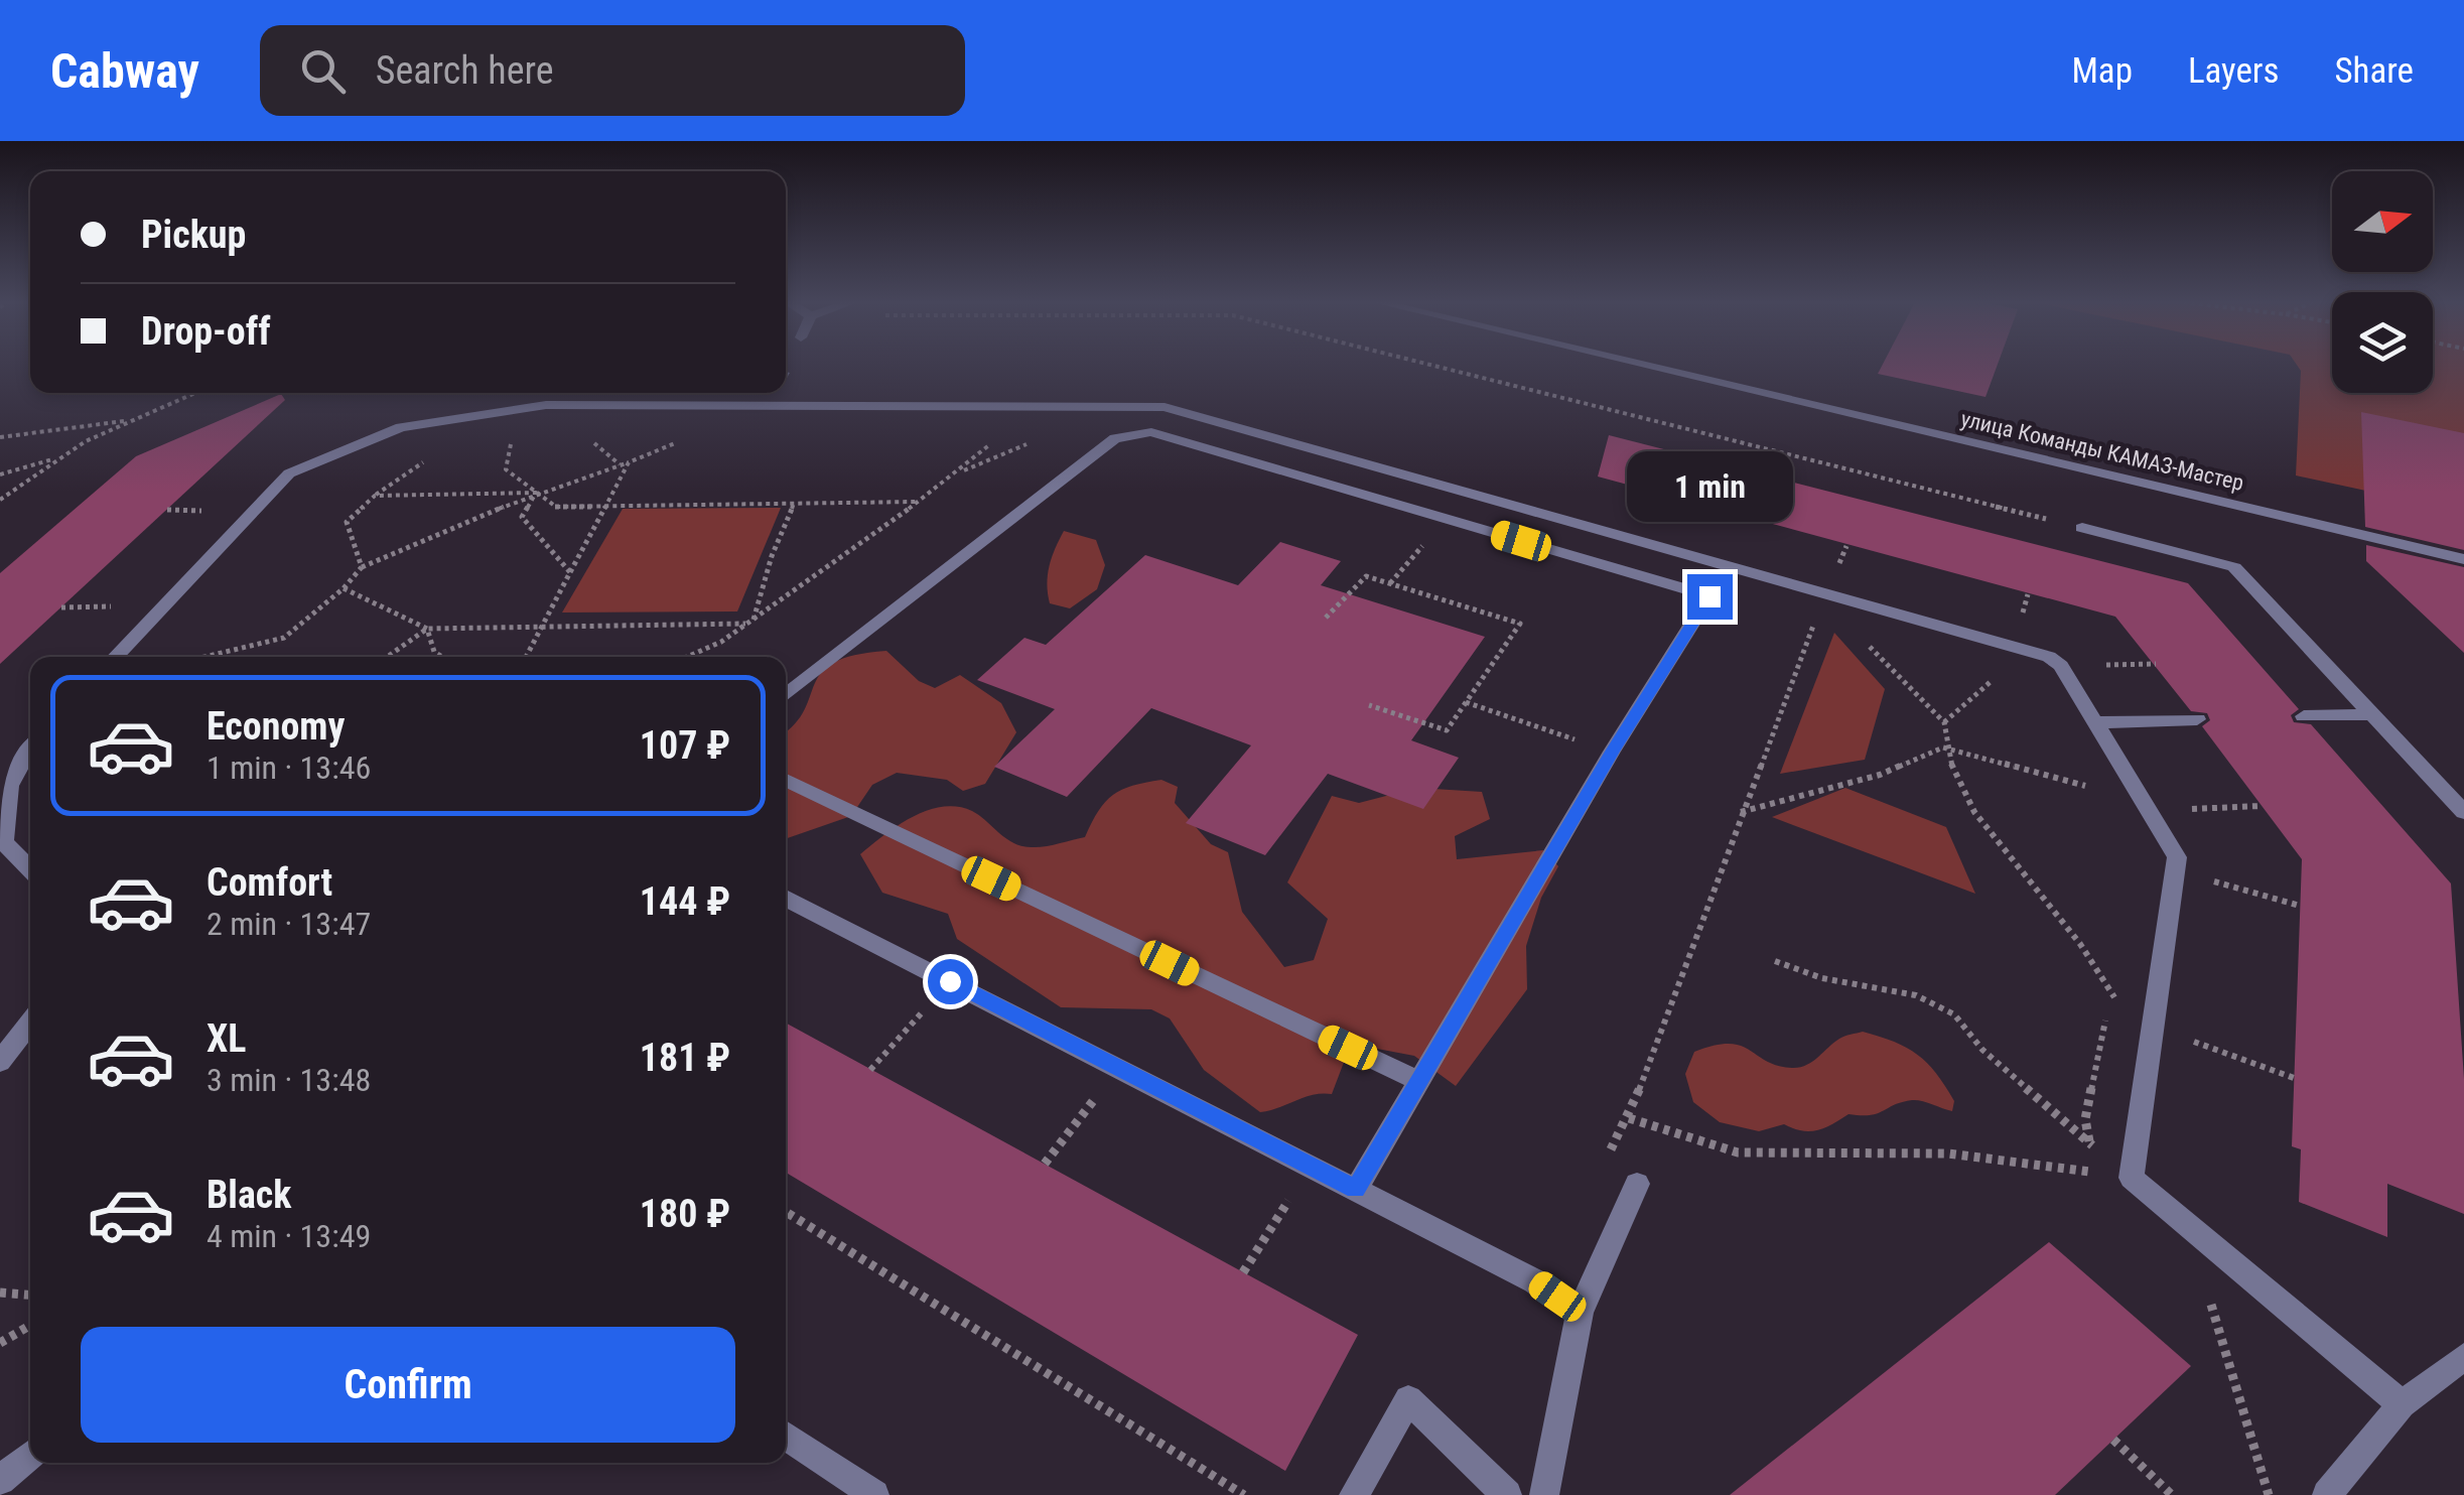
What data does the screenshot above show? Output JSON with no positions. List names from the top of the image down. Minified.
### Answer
{"streets":{"street":["улица Команды КАМАЗ-Мастер"]},"north":"right","page":{"header":"Cabway","search":"Search here","nav":["Map","Layers","Share"],"banner":["Pickup","Drop-off"],"bubble":"1 min","list":[{"name":"Economy","note":"1 min · 13:46","value":"107 ₽"},{"name":"Comfort","note":"2 min · 13:47","value":"144 ₽"},{"name":"XL","note":"3 min · 13:48","value":"181 ₽"},{"name":"Black","note":"4 min · 13:49","value":"180 ₽"}],"buttons":"Confirm"}}
